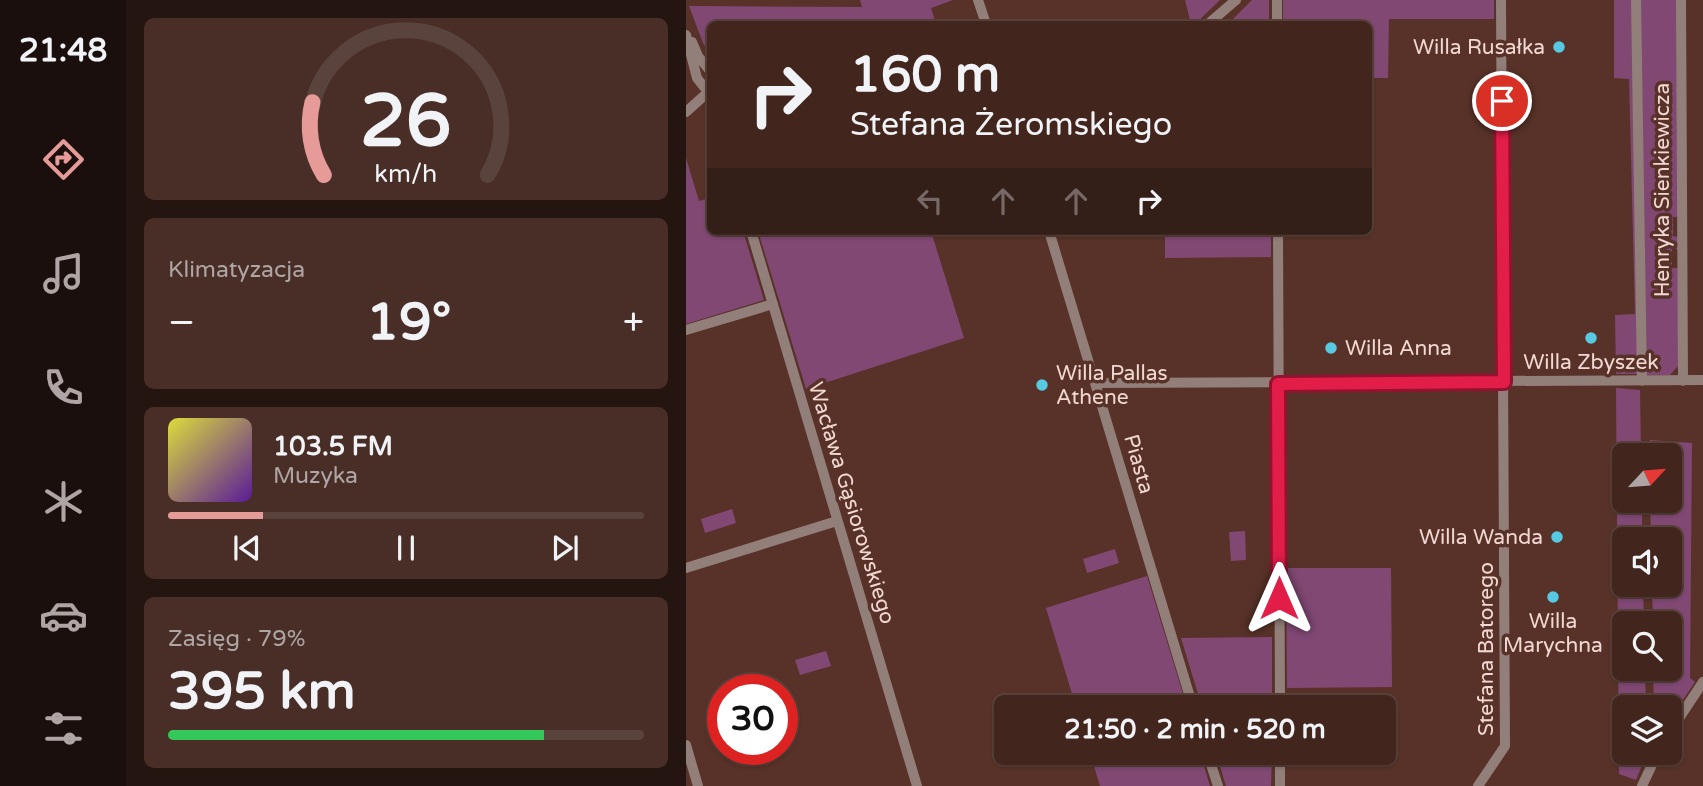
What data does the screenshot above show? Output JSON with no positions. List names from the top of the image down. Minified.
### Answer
{"streets":{"street":["Henryka Sienkiewicza","Piasta","Wacława Gąsiorowskiego","Stefana Batorego"]},"places":["Willa Rusałka","Willa Zbyszek","Willa Anna","Willa Pallas Athene","Willa Wanda","Willa Marychna"],"north":"top right","page":{"tabs":"21:48","turn":["160 m","Stefana Żeromskiego"],"tile":["Klimatyzacja",["Zasięg · 79%","395 km"]],"heat":["−","19°","+"],"song":["103.5 FM","Muzyka"],"limit":"30","trip":"21:50 · 2 min · 520 m","gauge":["26","km/h"]}}
